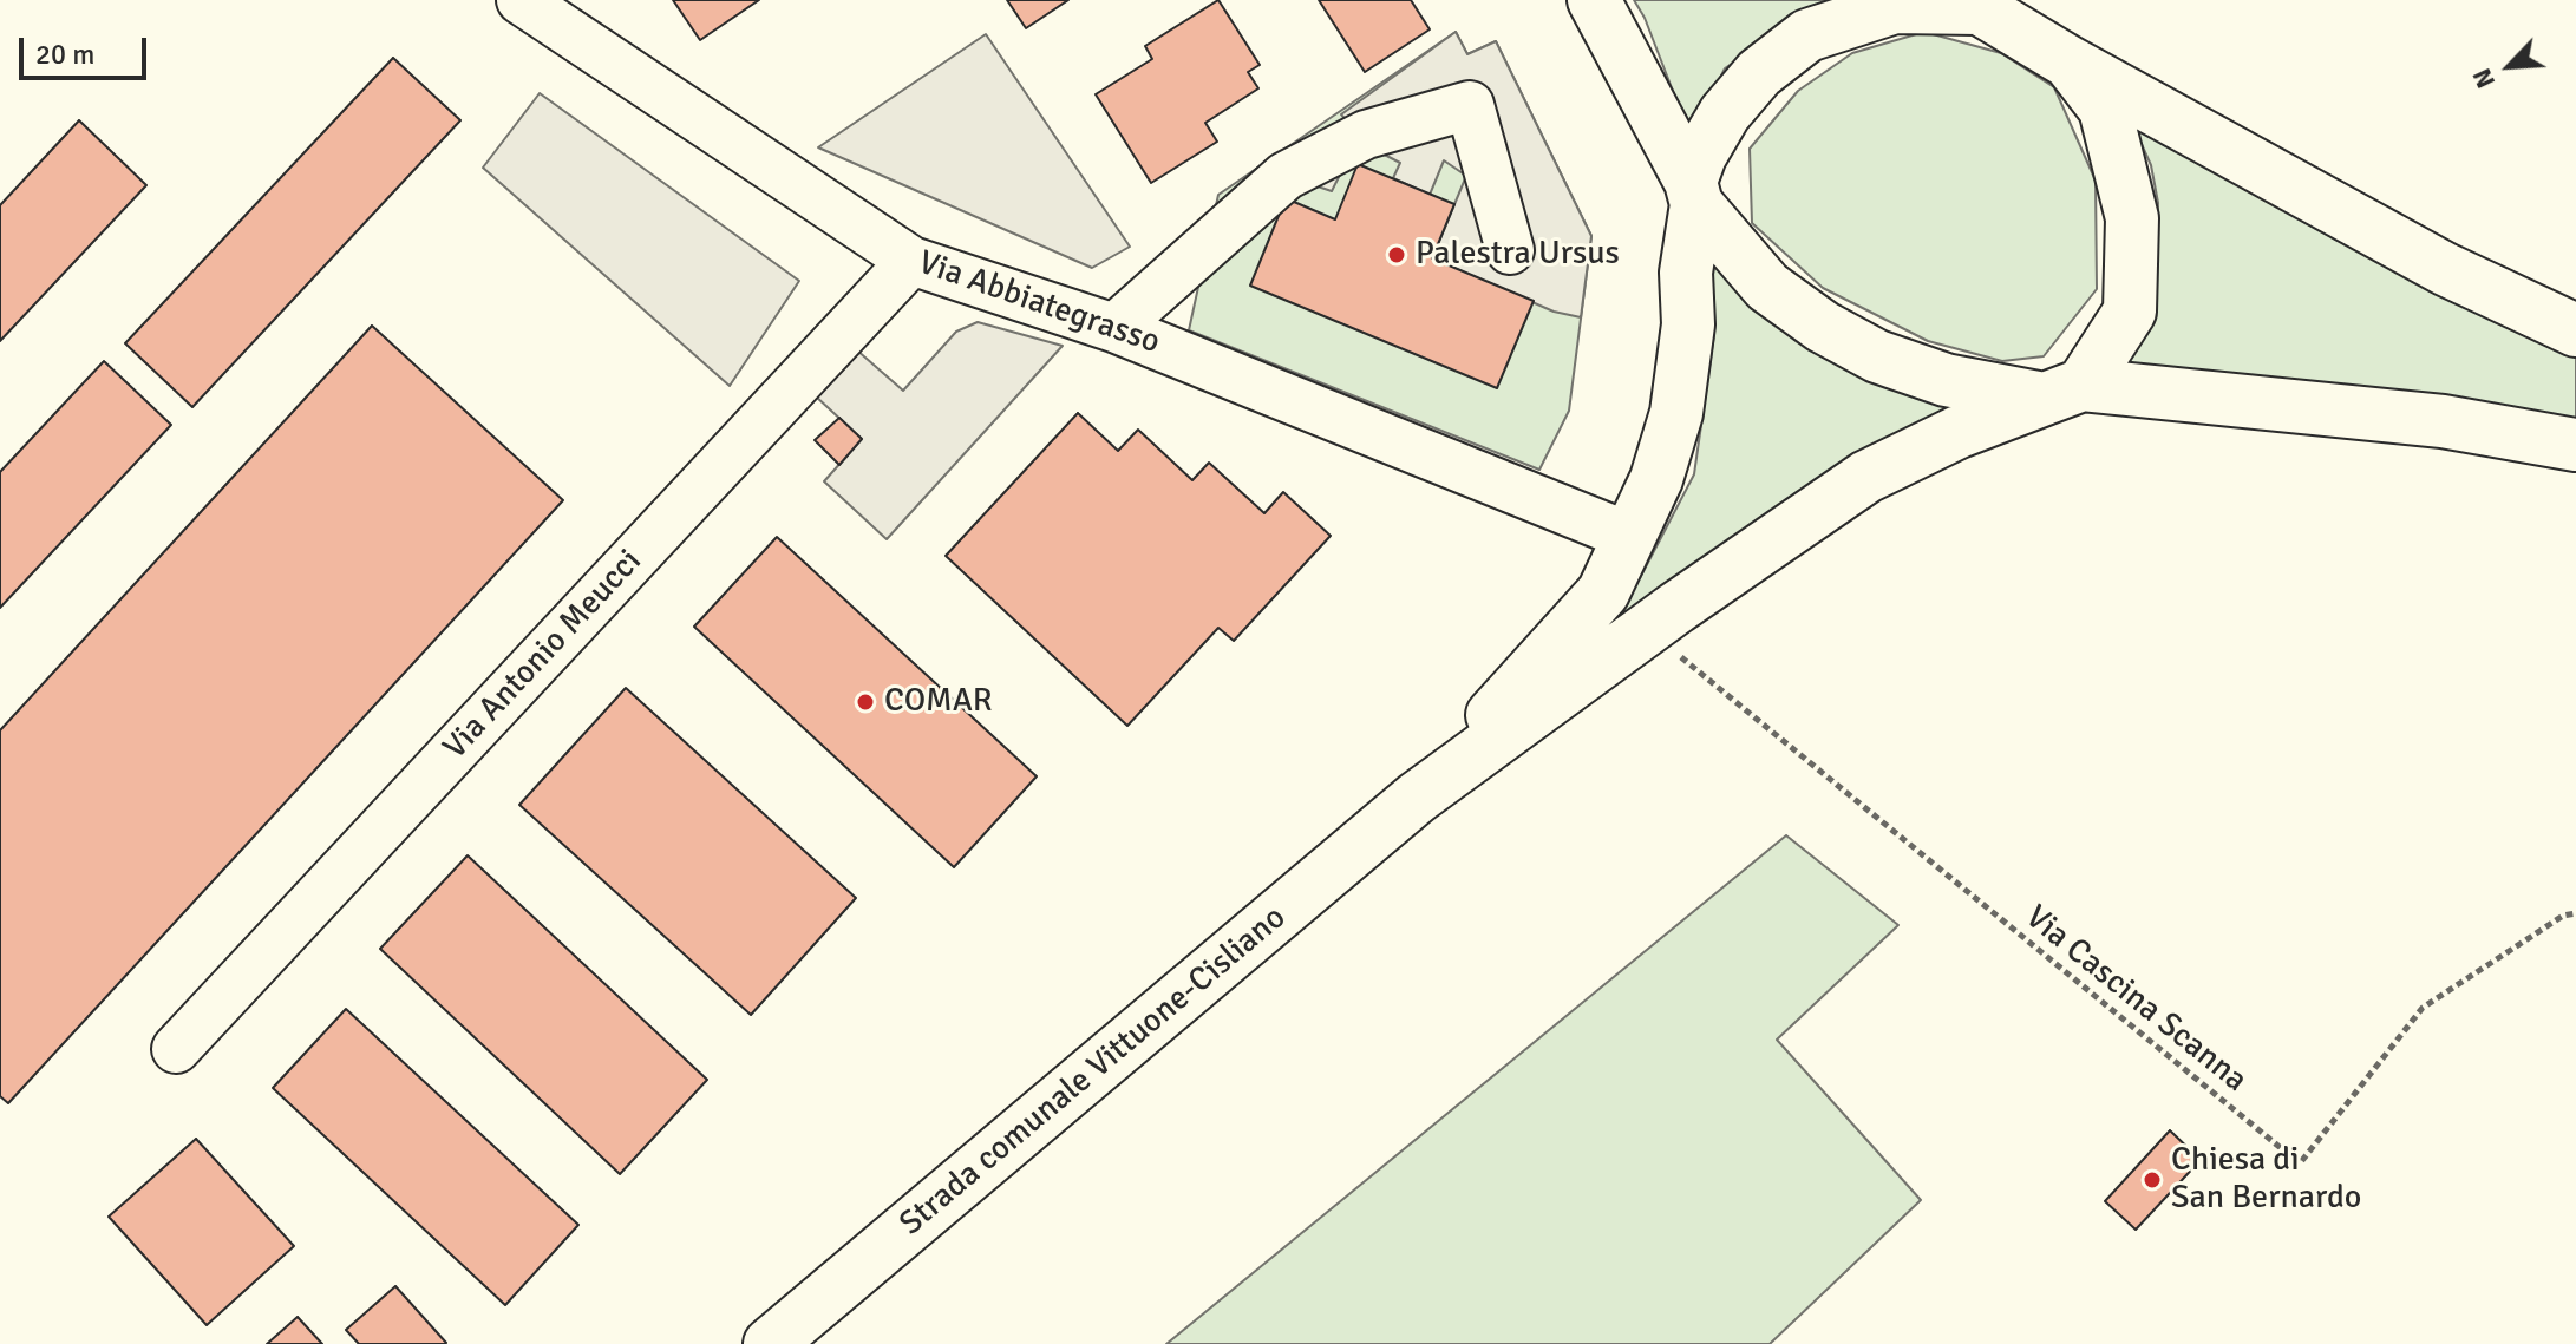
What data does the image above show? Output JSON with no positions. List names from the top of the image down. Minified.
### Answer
{"streets":{"main road":["Strada comunale Vittuone-Cisliano"],"street":["Via Abbiategrasso","Via Antonio Meucci"],"path":["Via Cascina Scanna"]},"crossings":[["Via Abbiategrasso","Via Antonio Meucci"],["Via Abbiategrasso","Strada comunale Vittuone-Cisliano"],["Via Cascina Scanna","Strada comunale Vittuone-Cisliano"]],"places":["Palestra Ursus","COMAR","Chiesa di San Bernardo"],"scale_bar":"20 m","north":"bottom left"}
